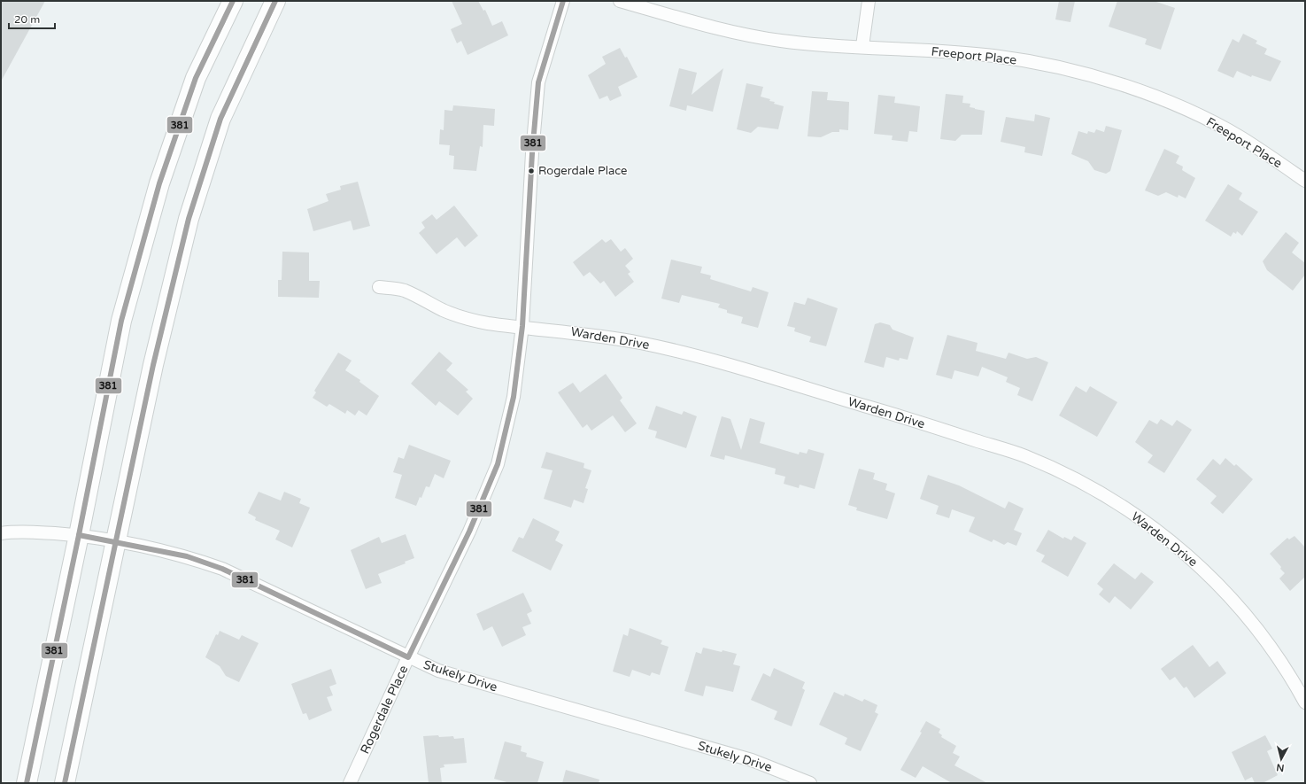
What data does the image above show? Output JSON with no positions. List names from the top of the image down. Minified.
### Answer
{"streets":{"street":["Freeport Place","Warden Drive","Stukely Drive","Rogerdale Place"]},"crossings":[["Warden Drive","Rogerdale Place"],["Stukely Drive","Rogerdale Place"]],"places":["Rogerdale Place"],"lines":["transit line 381"],"scale_bar":"20 m","north":"bottom"}
